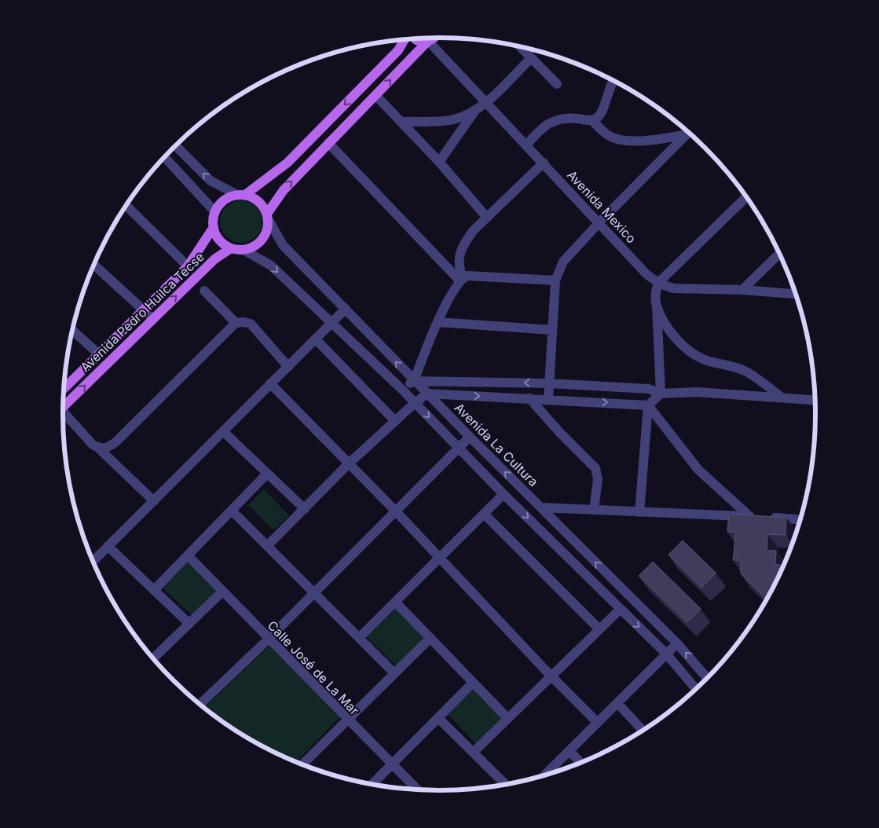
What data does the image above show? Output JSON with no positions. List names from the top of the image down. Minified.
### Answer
{"streets":{"main road":["Avenida Pedro Huilca Tecse"],"street":["Avenida Mexico","Avenida La Cultura","Calle José de La Mar"]},"crossings":[["Avenida Pedro Huilca Tecse","Avenida La Cultura"]]}
